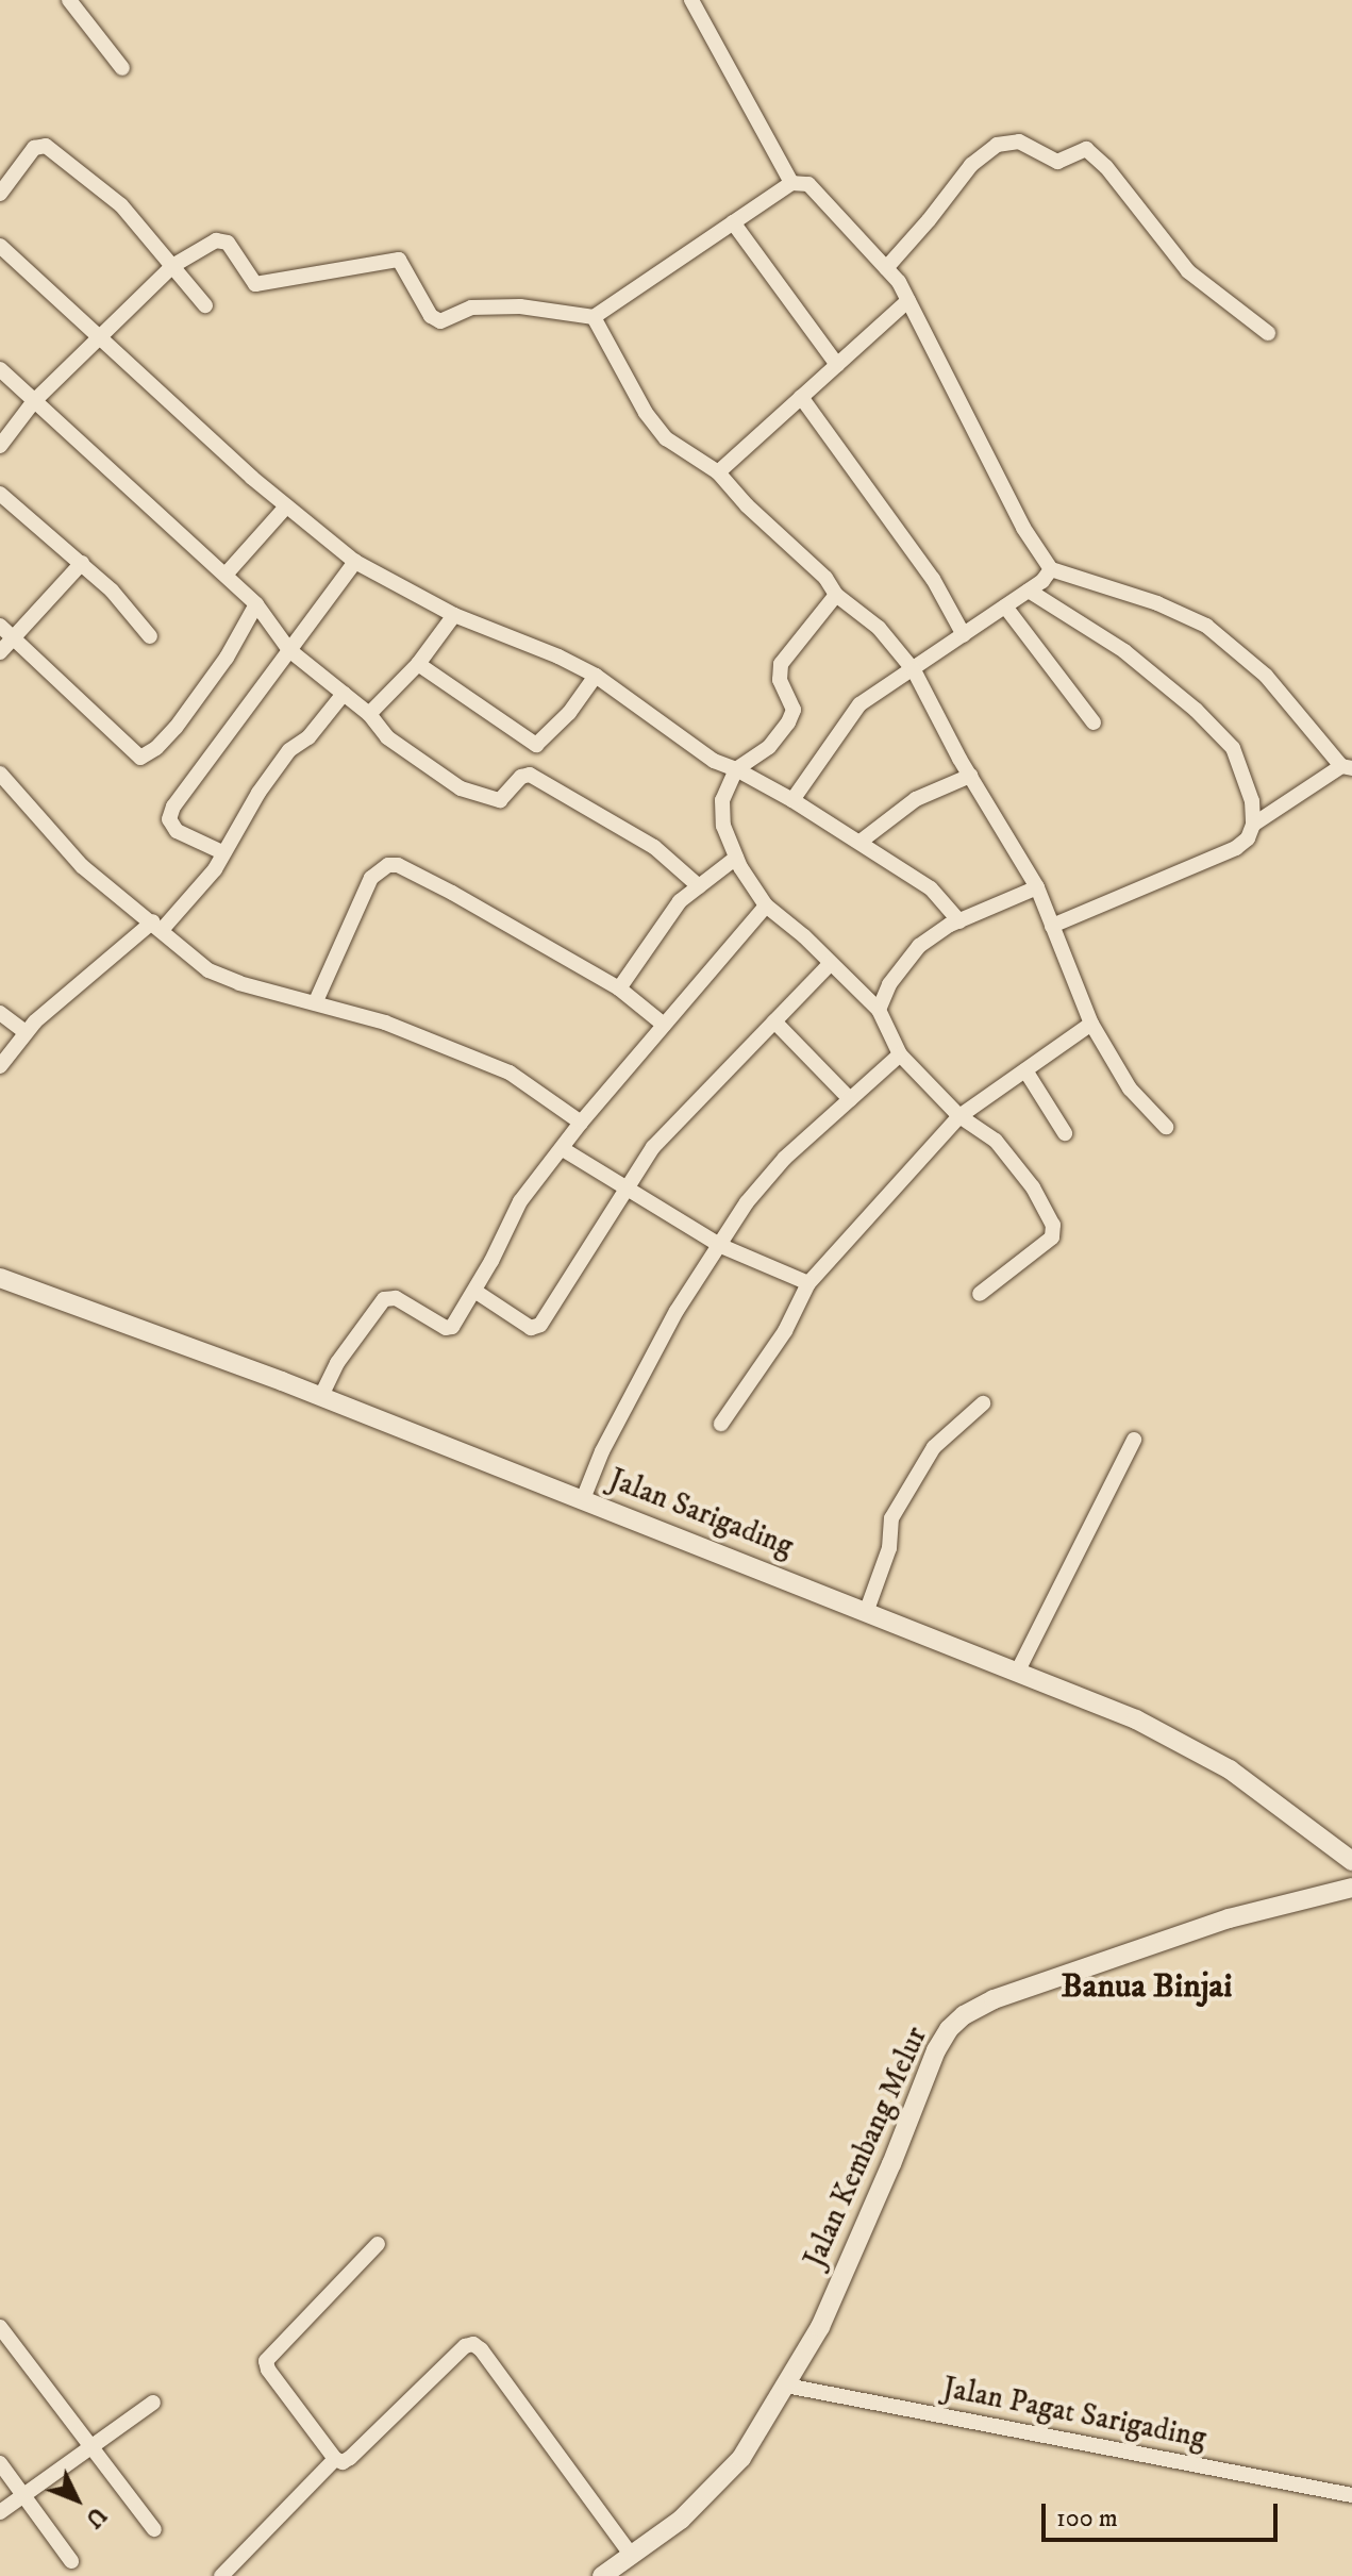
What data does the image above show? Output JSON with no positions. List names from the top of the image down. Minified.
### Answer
{"streets":{"street":["Jalan Sarigading","Jalan Kembang Melur","Jalan Pagat Sarigading"]},"crossings":[["Jalan Kembang Melur","Jalan Pagat Sarigading"]],"districts":["Banua Binjai"],"scale_bar":"100 m","north":"bottom right"}
